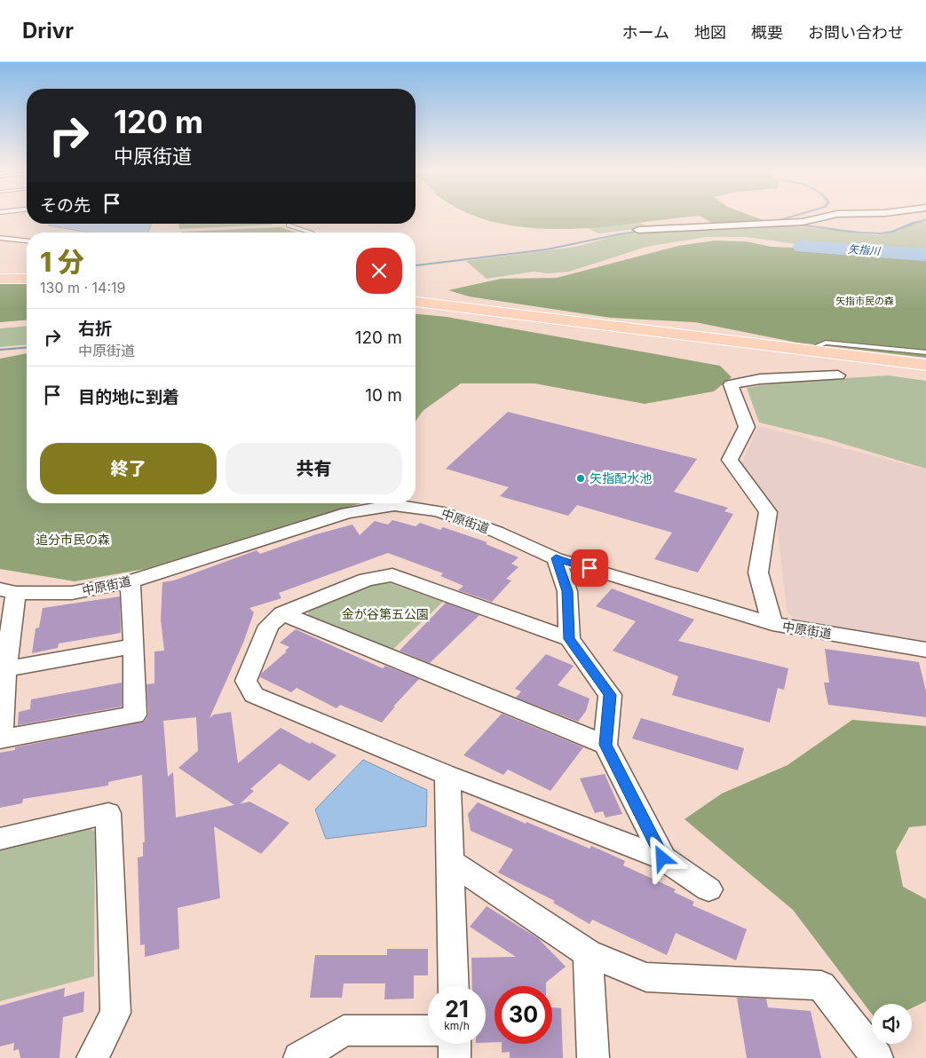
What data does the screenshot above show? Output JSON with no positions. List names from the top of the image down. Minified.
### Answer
{"streets":{"street":["中原街道"]},"water":["矢指川"],"parks":["矢指市民の森","追分市民の森","金が谷第五公園"],"places":["矢指配水池"],"page":{"header":"Drivr","nav":["ホーム","地図","概要","お問い合わせ"],"turn":["120 m","中原街道"],"then":"その先","heading":["1 分","130 m · 14:19"],"list":[{"name":"右折","note":"中原街道","value":"120 m"},{"name":"目的地に到着","value":"10 m"}],"buttons":["終了","共有"],"speed":"21 km/h","limit":"30"}}
